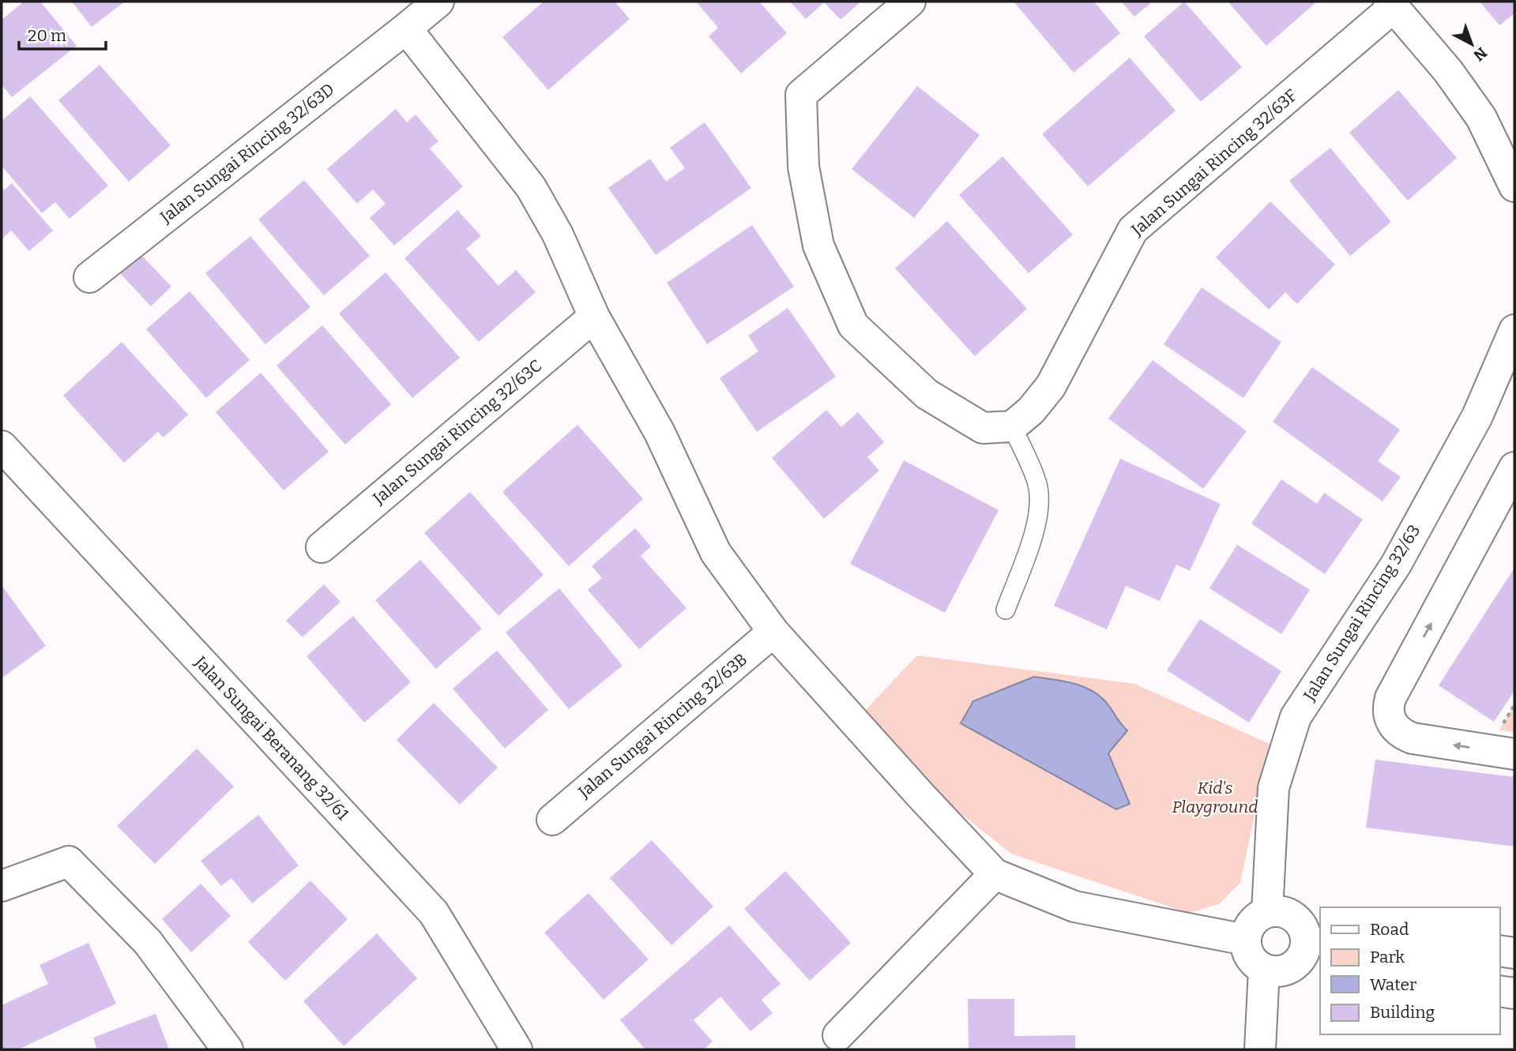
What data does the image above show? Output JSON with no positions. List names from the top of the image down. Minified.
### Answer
{"streets":{"street":["Jalan Sungai Rincing 32/63D","Jalan Sungai Rincing 32/63F","Jalan Sungai Rincing 32/63C","Jalan Sungai Rincing 32/63","Jalan Sungai Rincing 32/63B","Jalan Sungai Beranang 32/61"]},"parks":["Kid's Playground"],"legend":["Road","Park","Water","Building"],"scale_bar":"20 m","north":"bottom right"}
